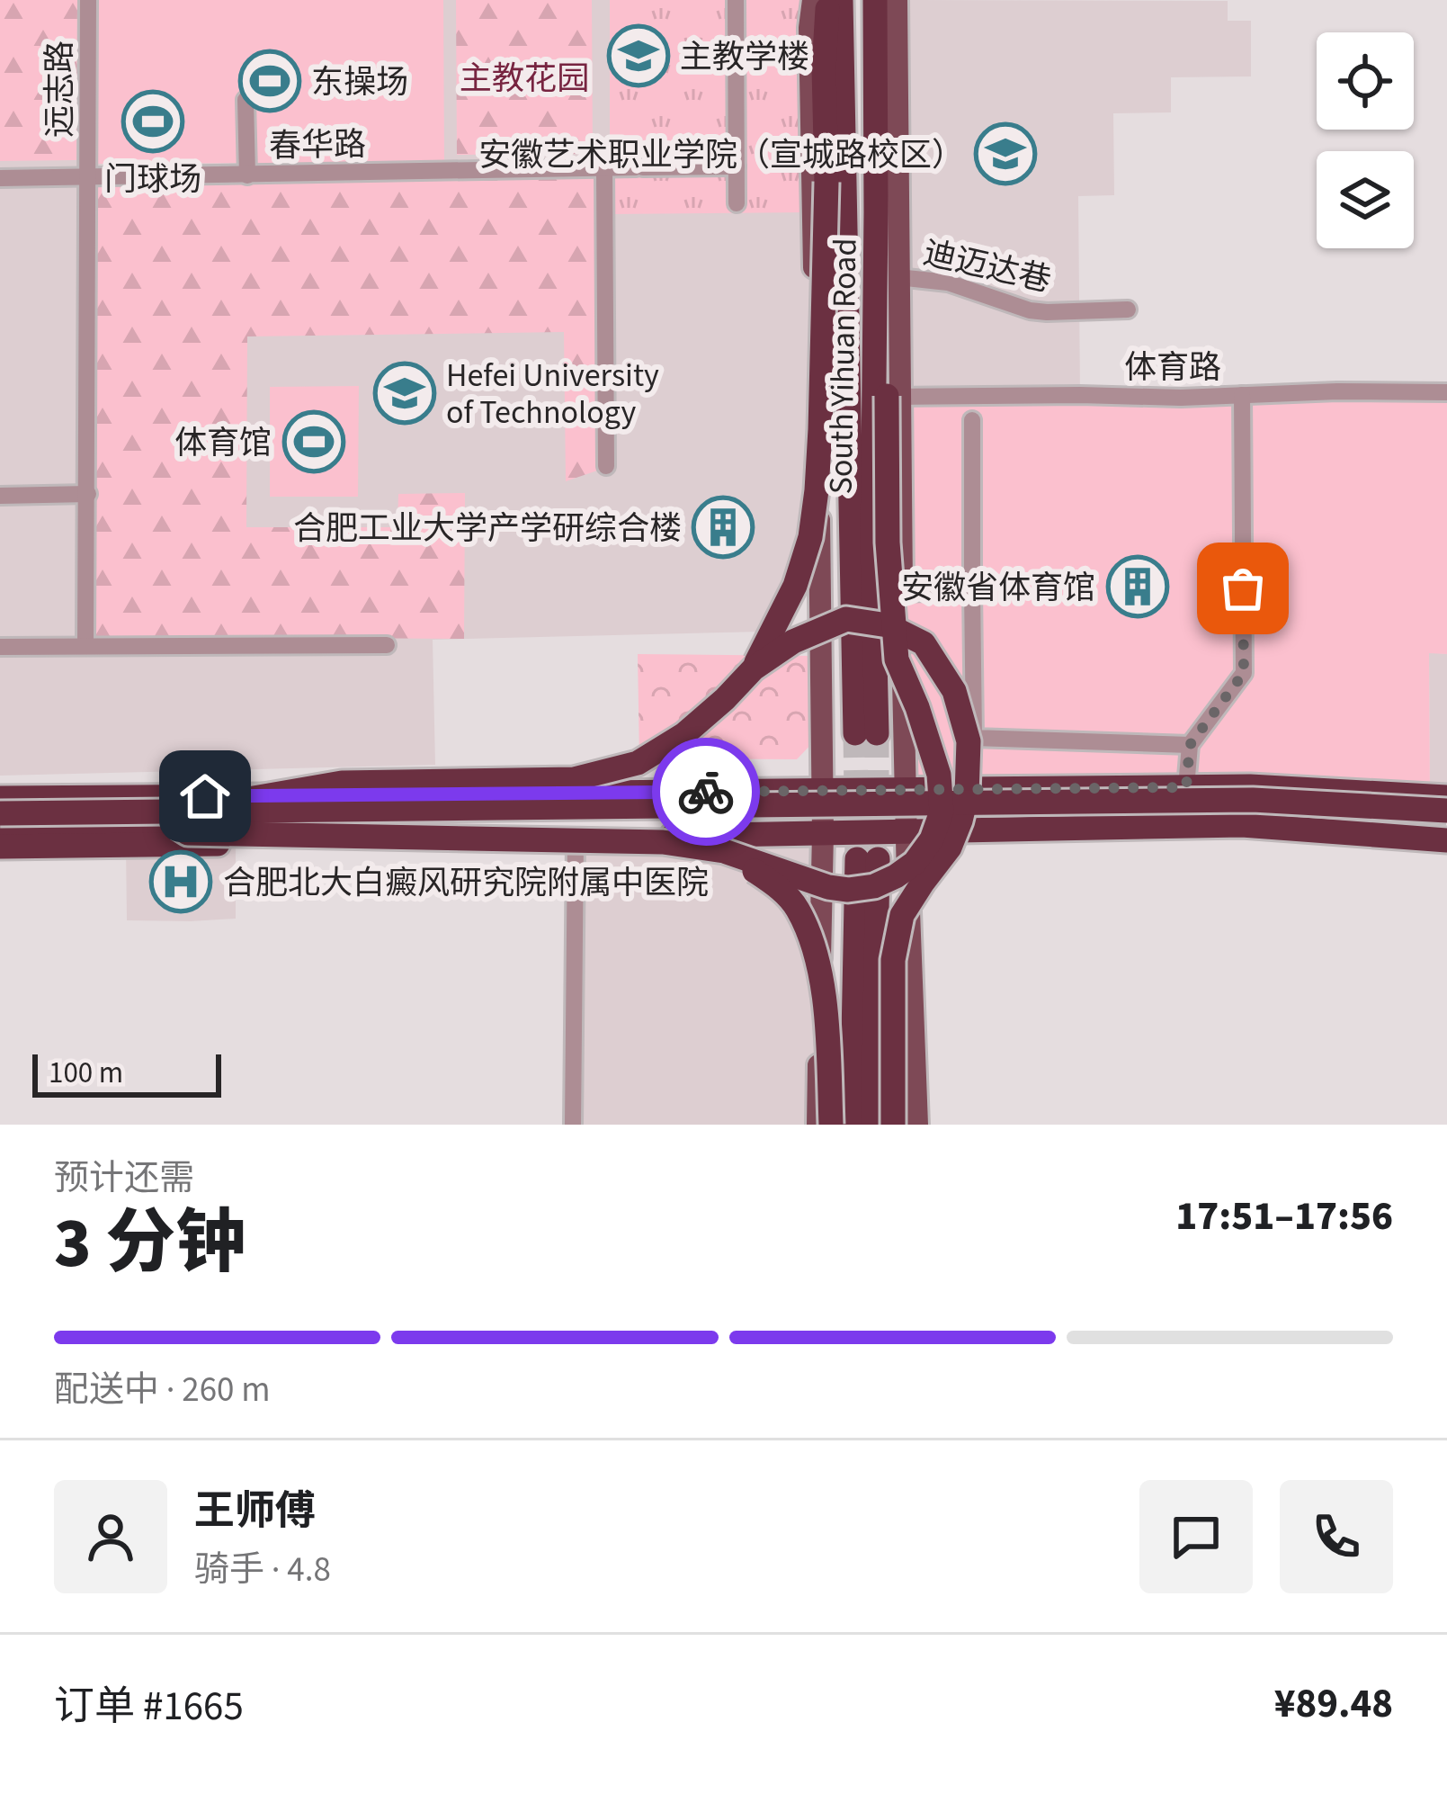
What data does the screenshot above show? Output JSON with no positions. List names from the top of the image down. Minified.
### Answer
{"streets":{"highway":["South Yihuan Road"],"street":["远志路","春华路","迪迈达巷","体育路"]},"crossings":[["远志路","春华路"]],"parks":["主教花园"],"places":{"school or university":["主教学楼","安徽艺术职业学院（宣城路校区）","Hefei University of Technology"],"sports":["东操场","门球场","体育馆"],"building":["合肥工业大学产学研综合楼","安徽省体育馆"],"hospital":["合肥北大白癜风研究院附属中医院"]},"scale_bar":"100 m","page":{"scale":"100 m","heading":["3 分钟","预计还需","17:51–17:56"],"panel":["王师傅","骑手 · 4.8","订单 #1665","¥89.48"],"bar":"配送中 · 260 m"}}
